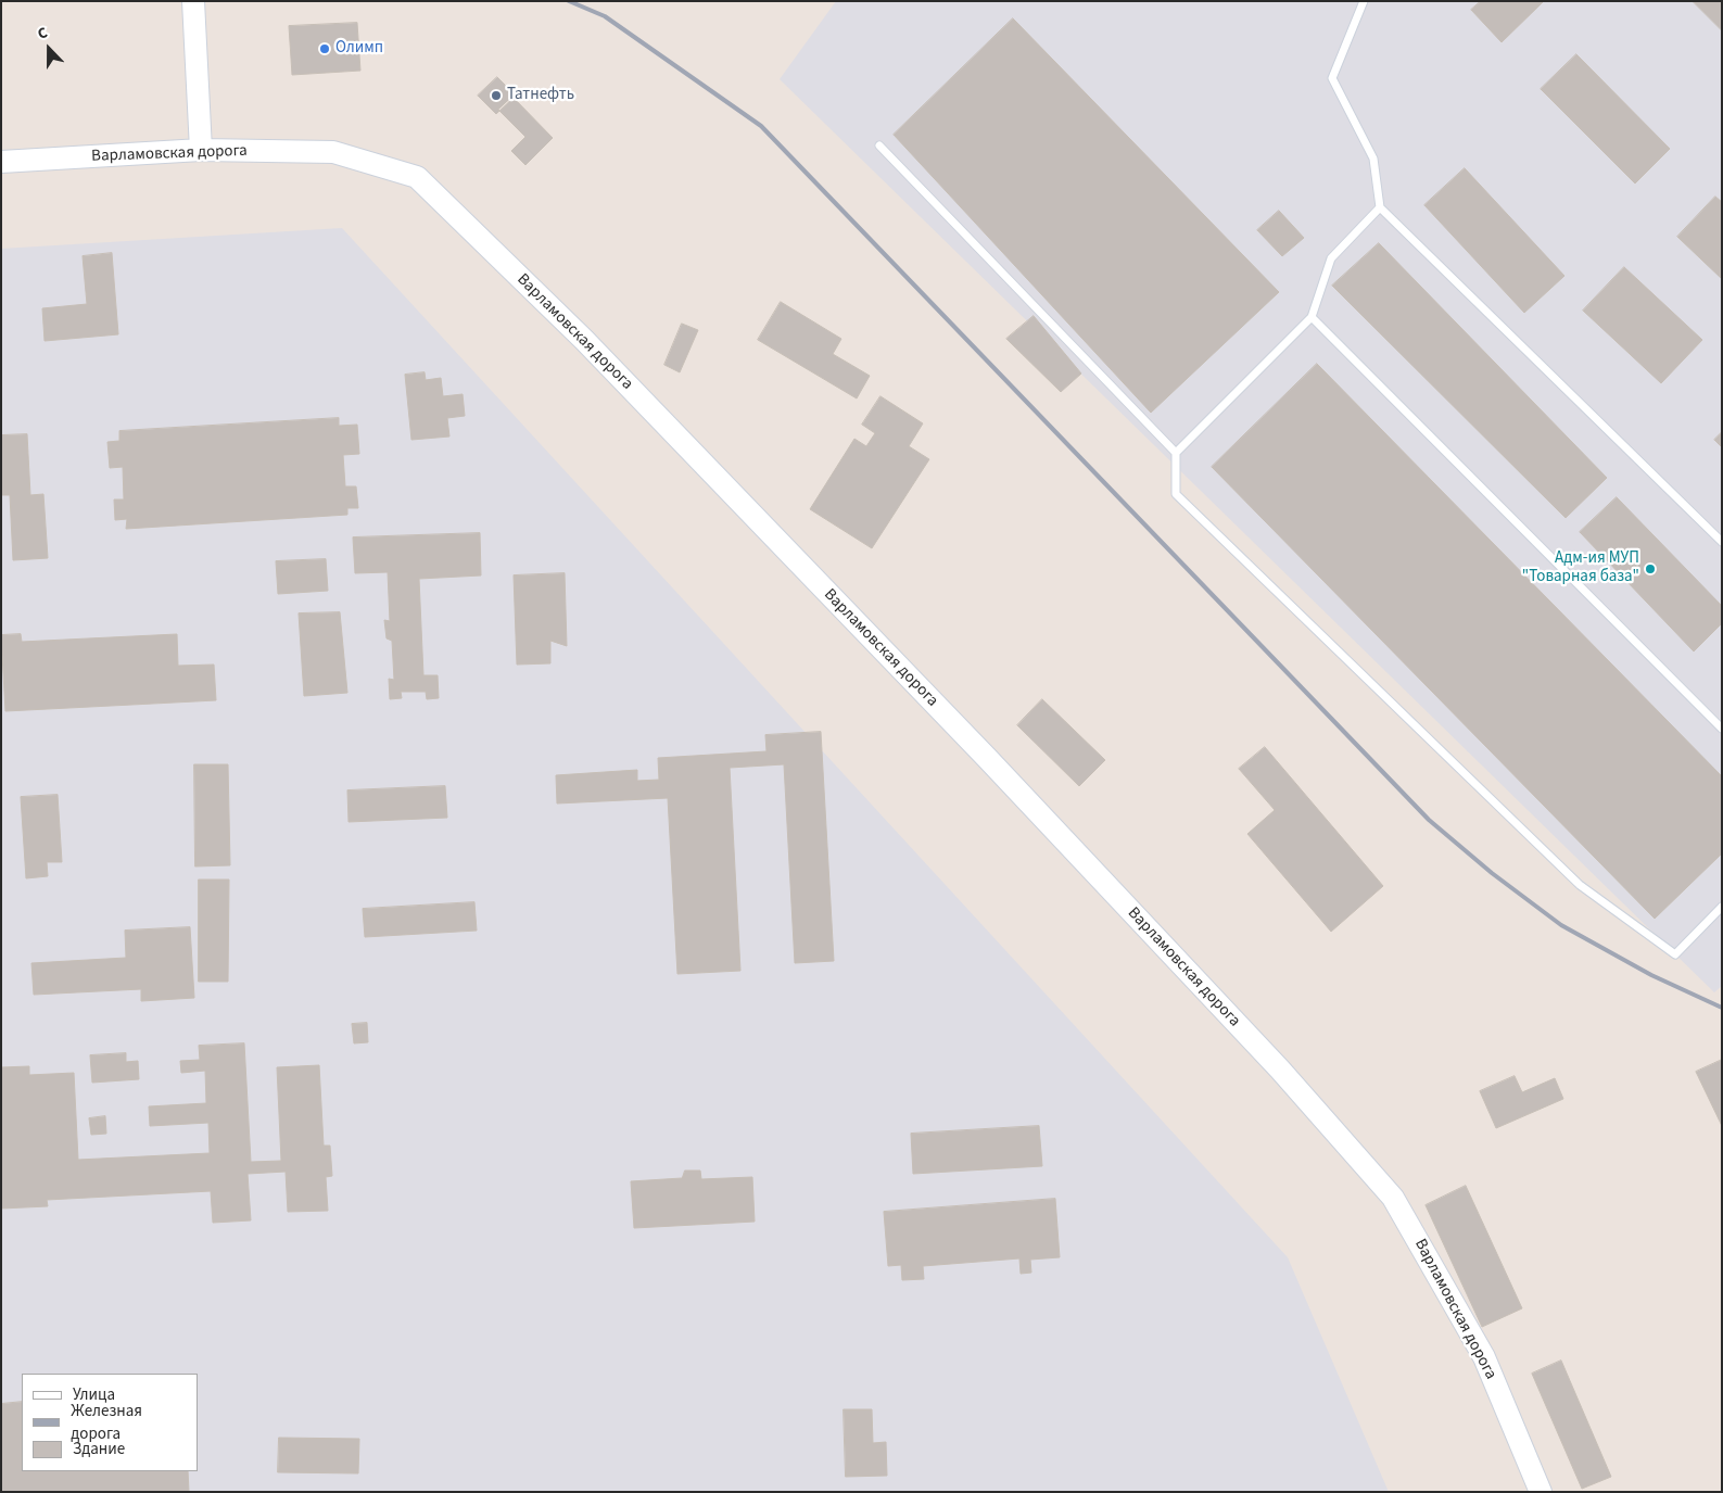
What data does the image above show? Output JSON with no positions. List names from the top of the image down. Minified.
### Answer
{"streets":{"street":["Варламовская дорога"]},"places":["Олимп","Татнефть","Адм-ия МУП \"Товарная база\""],"legend":["Улица","Железная дорога","Здание"],"north":"top"}
